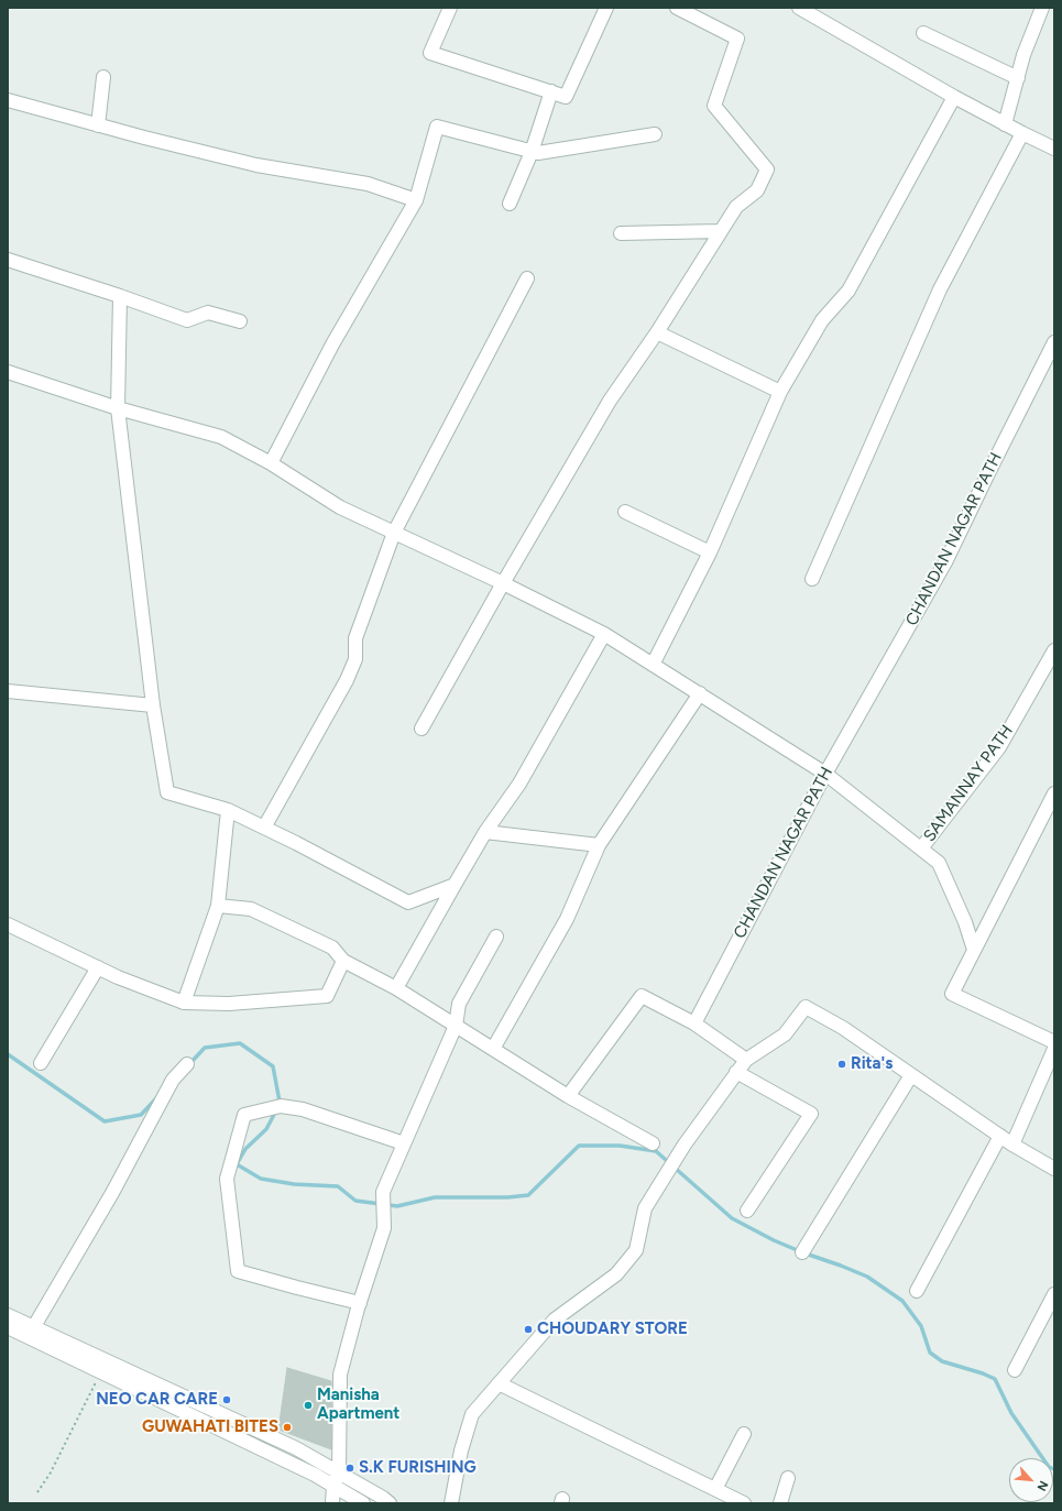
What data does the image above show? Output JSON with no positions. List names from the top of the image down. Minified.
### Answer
{"streets":{"street":["CHANDAN NAGAR PATH","SAMANNAY PATH"]},"places":["Rita's","CHOUDARY STORE","NEO CAR CARE","Manisha Apartment","GUWAHATI BITES","S.K FURISHING"],"north":"bottom right"}
